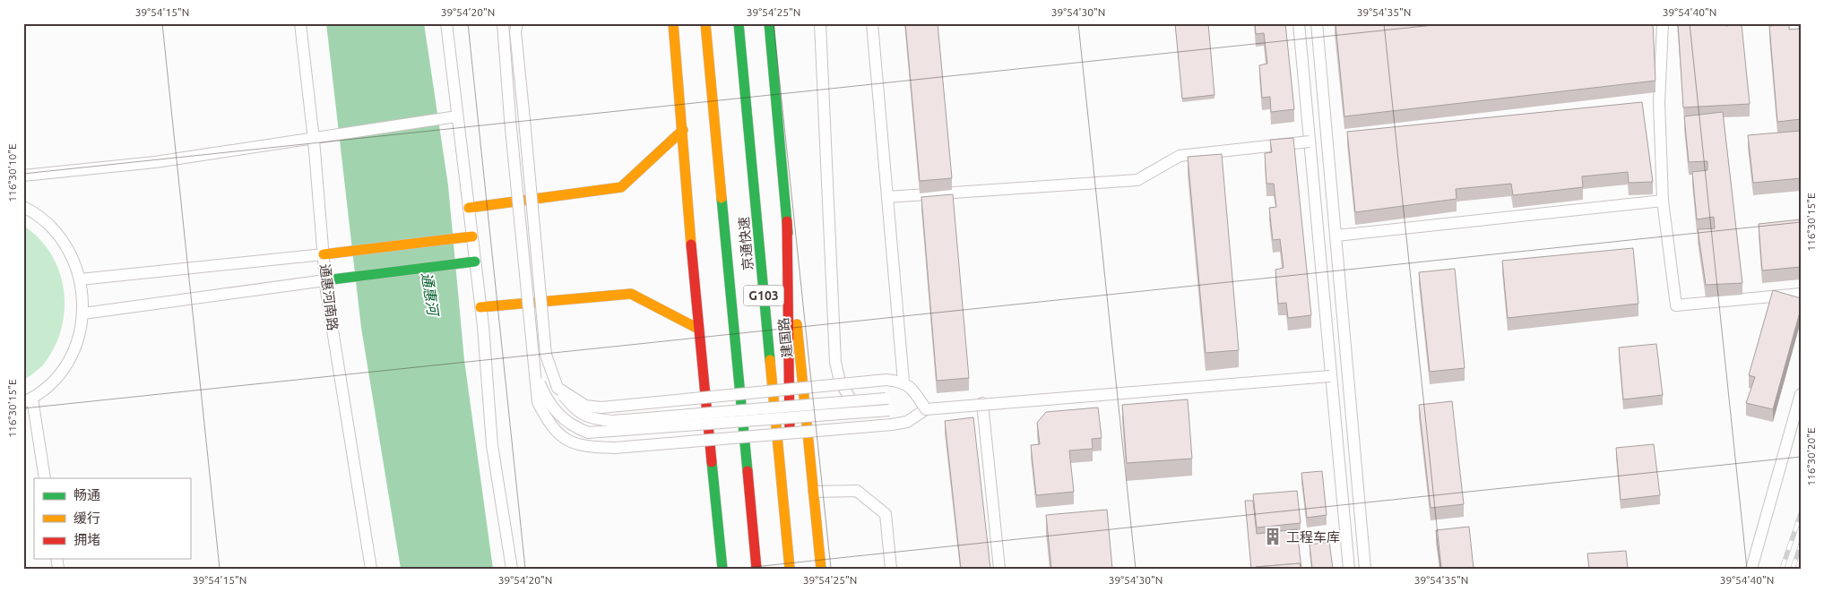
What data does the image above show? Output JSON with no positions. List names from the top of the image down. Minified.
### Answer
{"streets":{"main road":["京通快速","G103","建国路"],"street":["通惠河南路"]},"water":["通惠河"],"places":{"building":["工程车库"]},"legend":["畅通","缓行","拥堵"],"coordinates":["39°54'15\"N","39°54'20\"N","39°54'25\"N","39°54'30\"N","39°54'35\"N","39°54'40\"N","116°30'10\"E","116°30'15\"E","116°30'20\"E"]}
